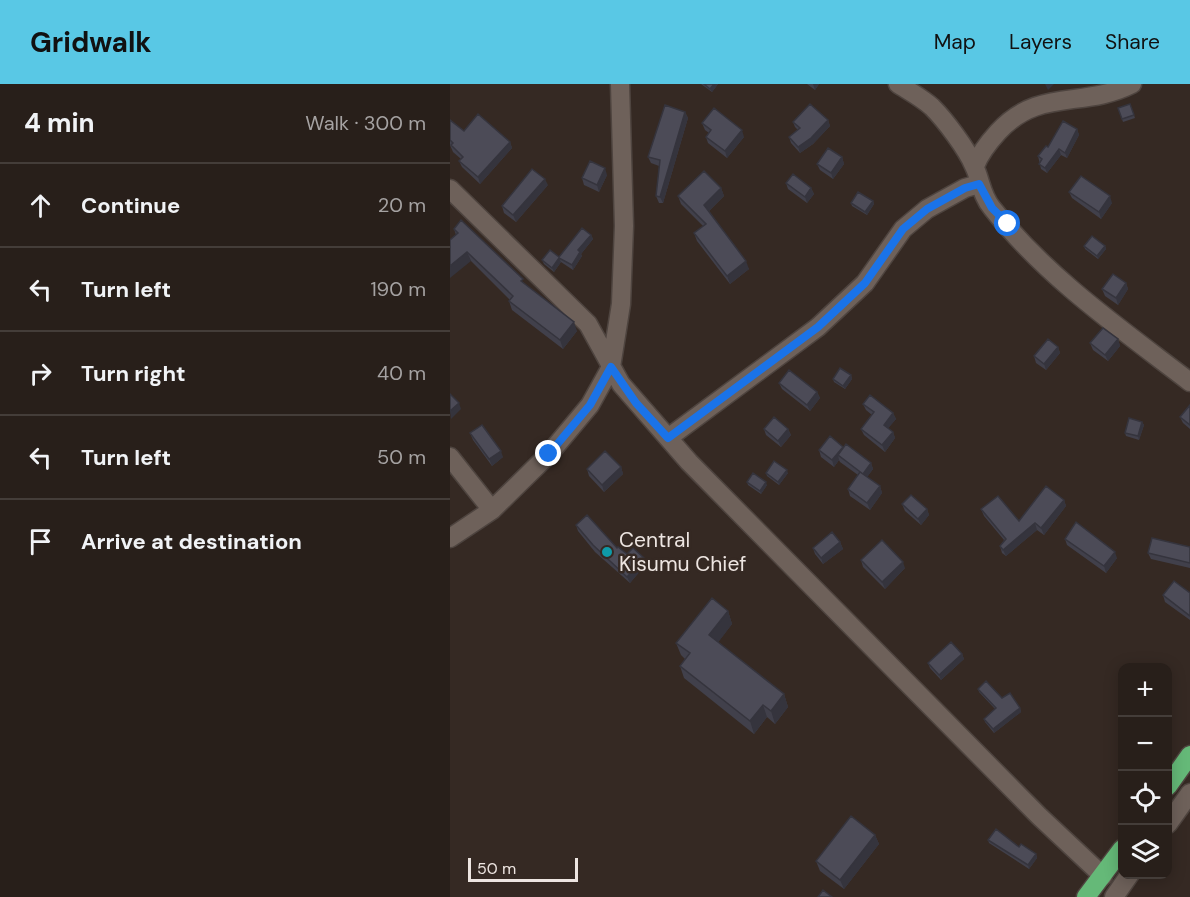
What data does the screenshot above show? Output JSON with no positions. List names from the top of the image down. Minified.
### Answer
{"places":["Central Kisumu Chief"],"scale_bar":"50 m","page":{"header":"Gridwalk","nav":["Map","Layers","Share"],"heading":["4 min","Walk · 300 m"],"list":[["Continue","20 m"],["Turn left","190 m"],["Turn right","40 m"],["Turn left","50 m"],"Arrive at destination"],"map_buttons":["+","−"],"scale":"50 m"}}
